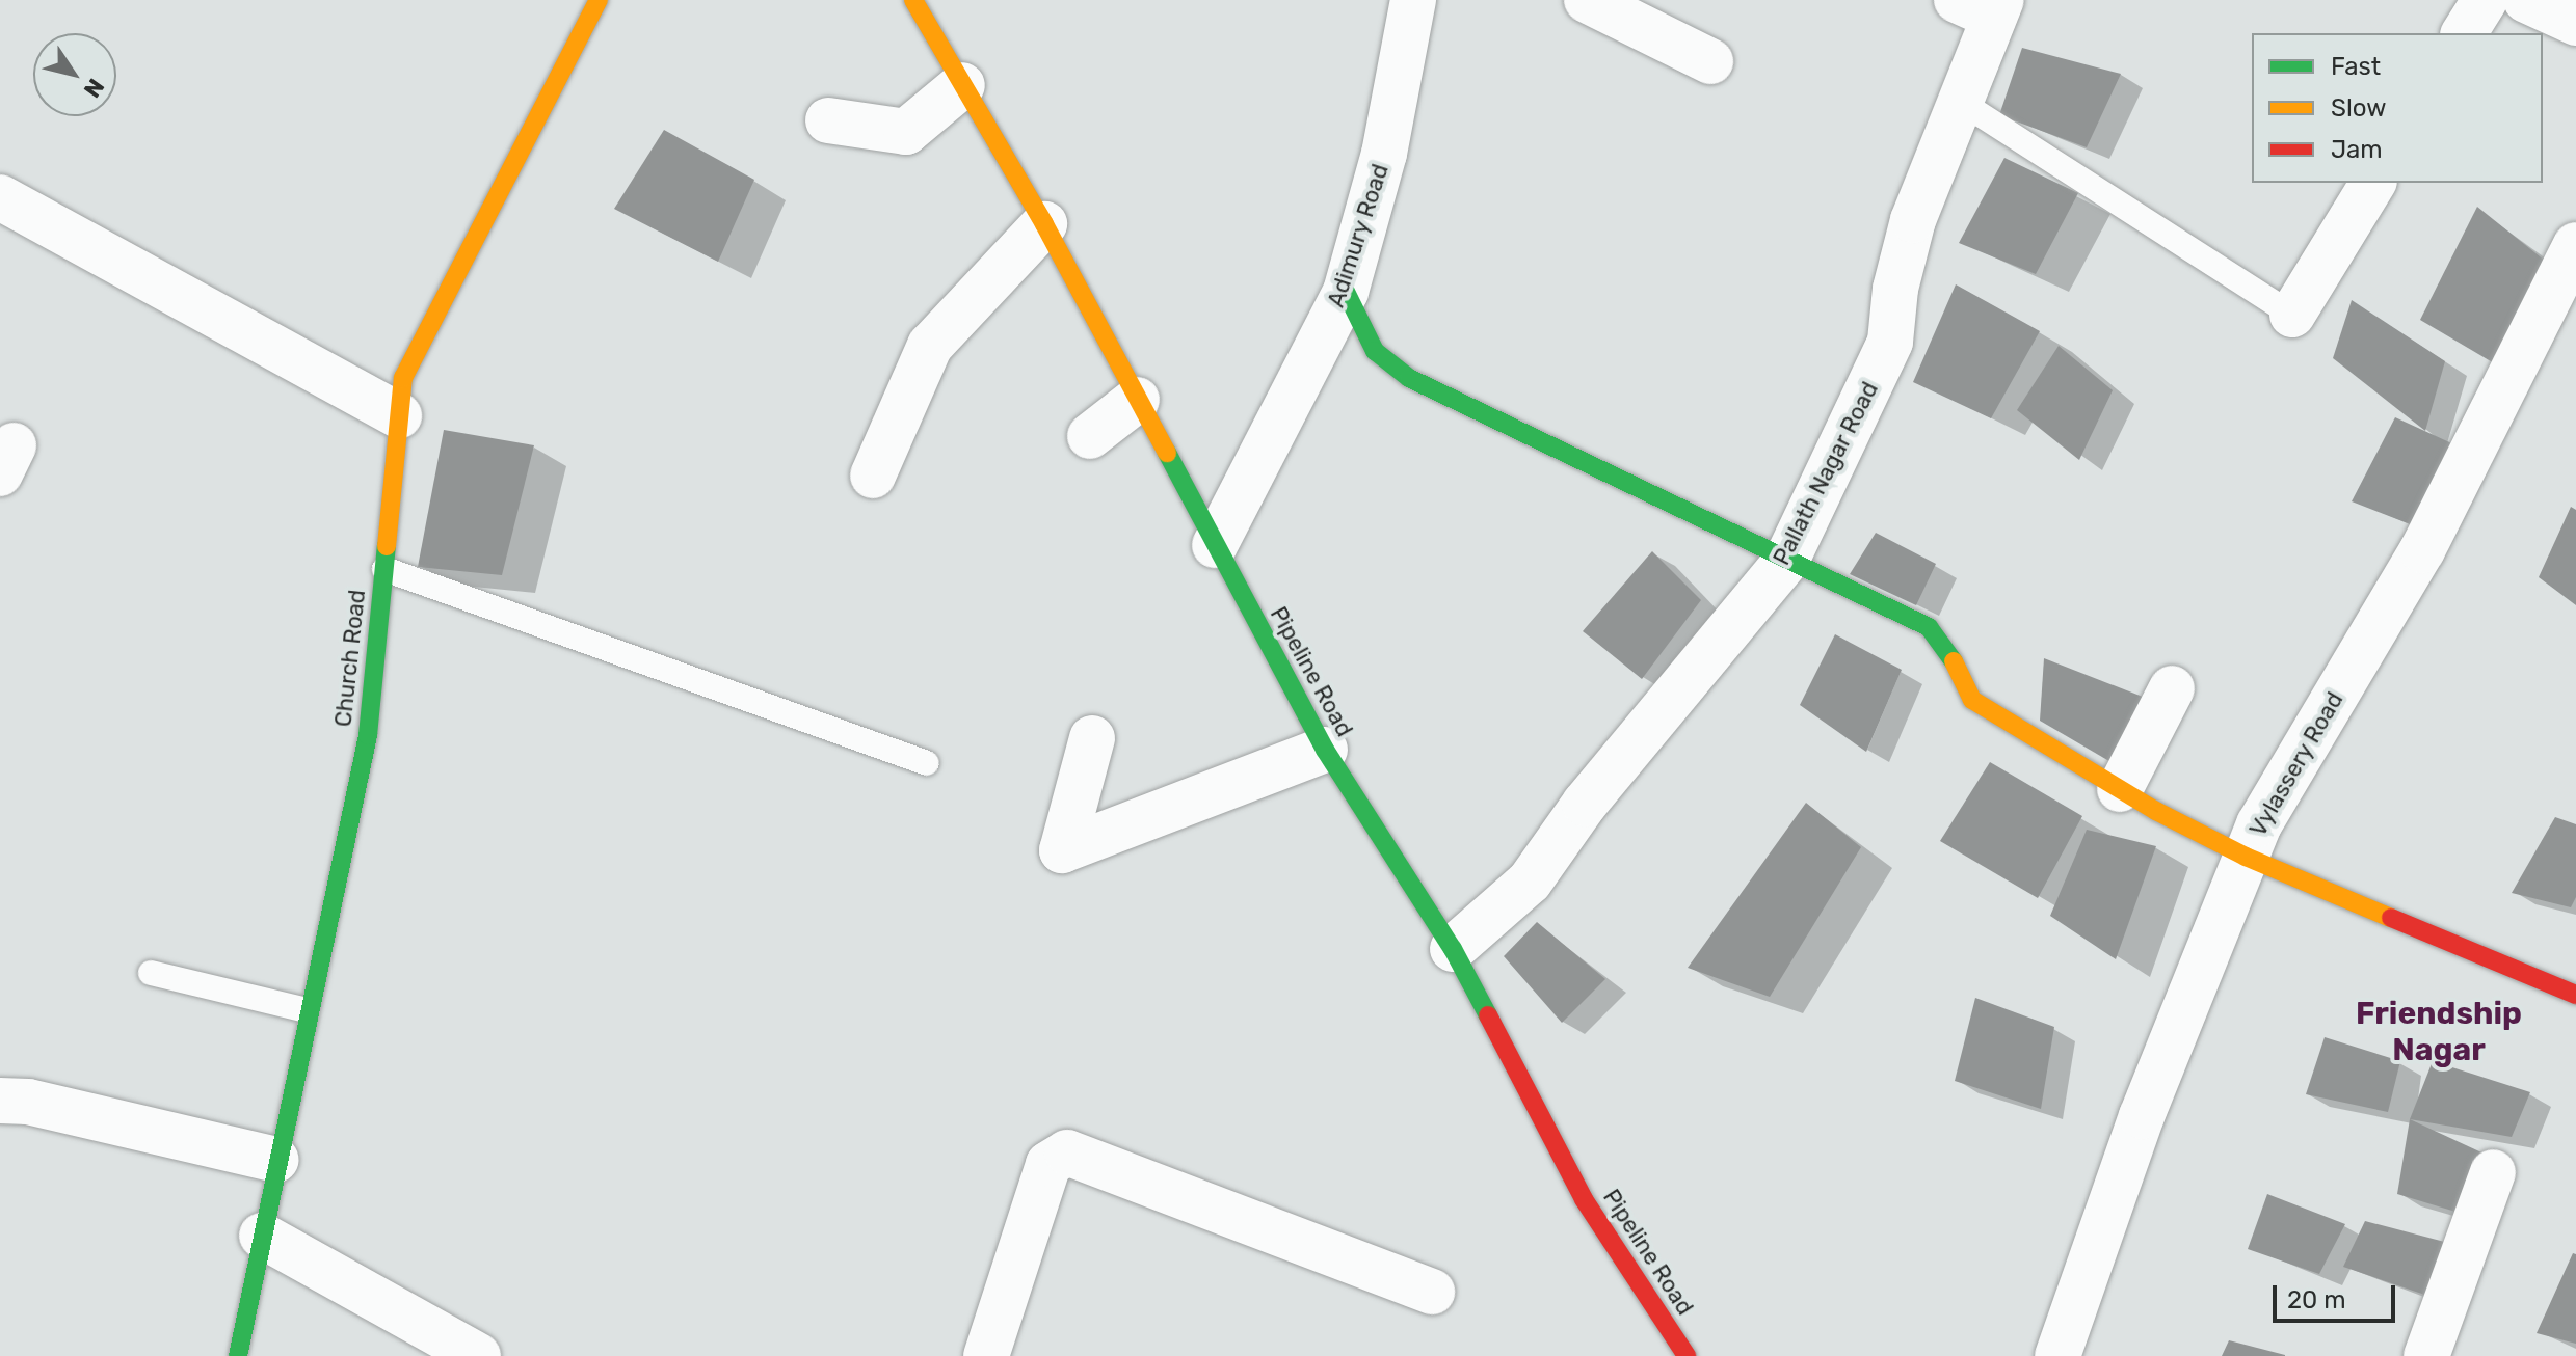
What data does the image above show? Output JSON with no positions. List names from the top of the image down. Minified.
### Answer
{"streets":{"street":["Adimury Road","Pallath Nagar Road","Church Road","Pipeline Road","Vylassery Road"]},"crossings":[["Adimury Road","Pipeline Road"],["Pallath Nagar Road","Pipeline Road"]],"districts":["Friendship Nagar"],"legend":["Fast","Slow","Jam"],"scale_bar":"20 m","north":"bottom right"}
